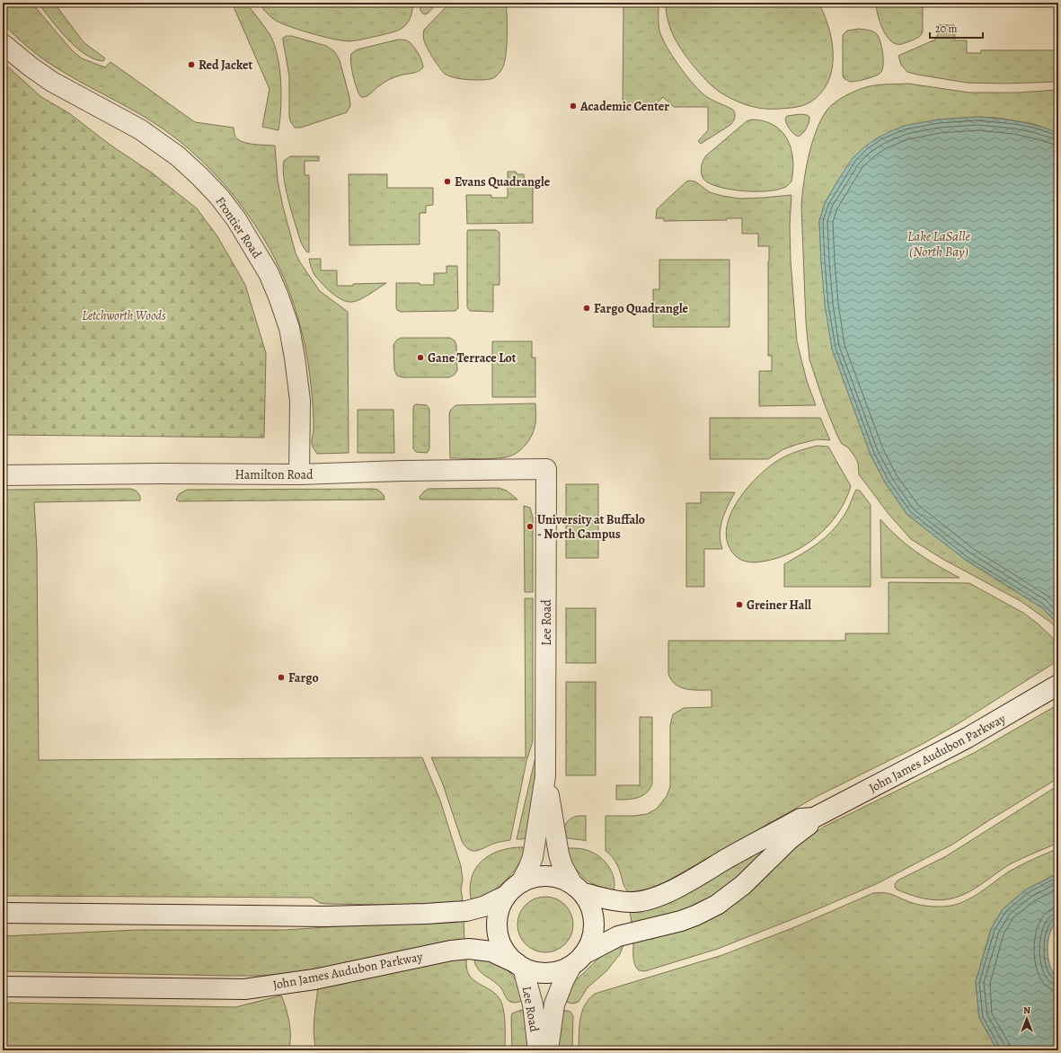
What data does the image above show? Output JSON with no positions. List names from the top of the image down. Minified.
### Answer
{"streets":{"main road":["Frontier Road","Hamilton Road","Lee Road","John James Audubon Parkway"]},"crossings":[["Frontier Road","Hamilton Road"],["Hamilton Road","Lee Road"],["Lee Road","John James Audubon Parkway"]],"water":["Lake LaSalle (North Bay)"],"parks":["Letchworth Woods"],"places":["Red Jacket","Academic Center","Evans Quadrangle","Fargo Quadrangle","Gane Terrace Lot","University at Buffalo - North Campus","Greiner Hall","Fargo"],"scale_bar":"20 m","north":"top"}
